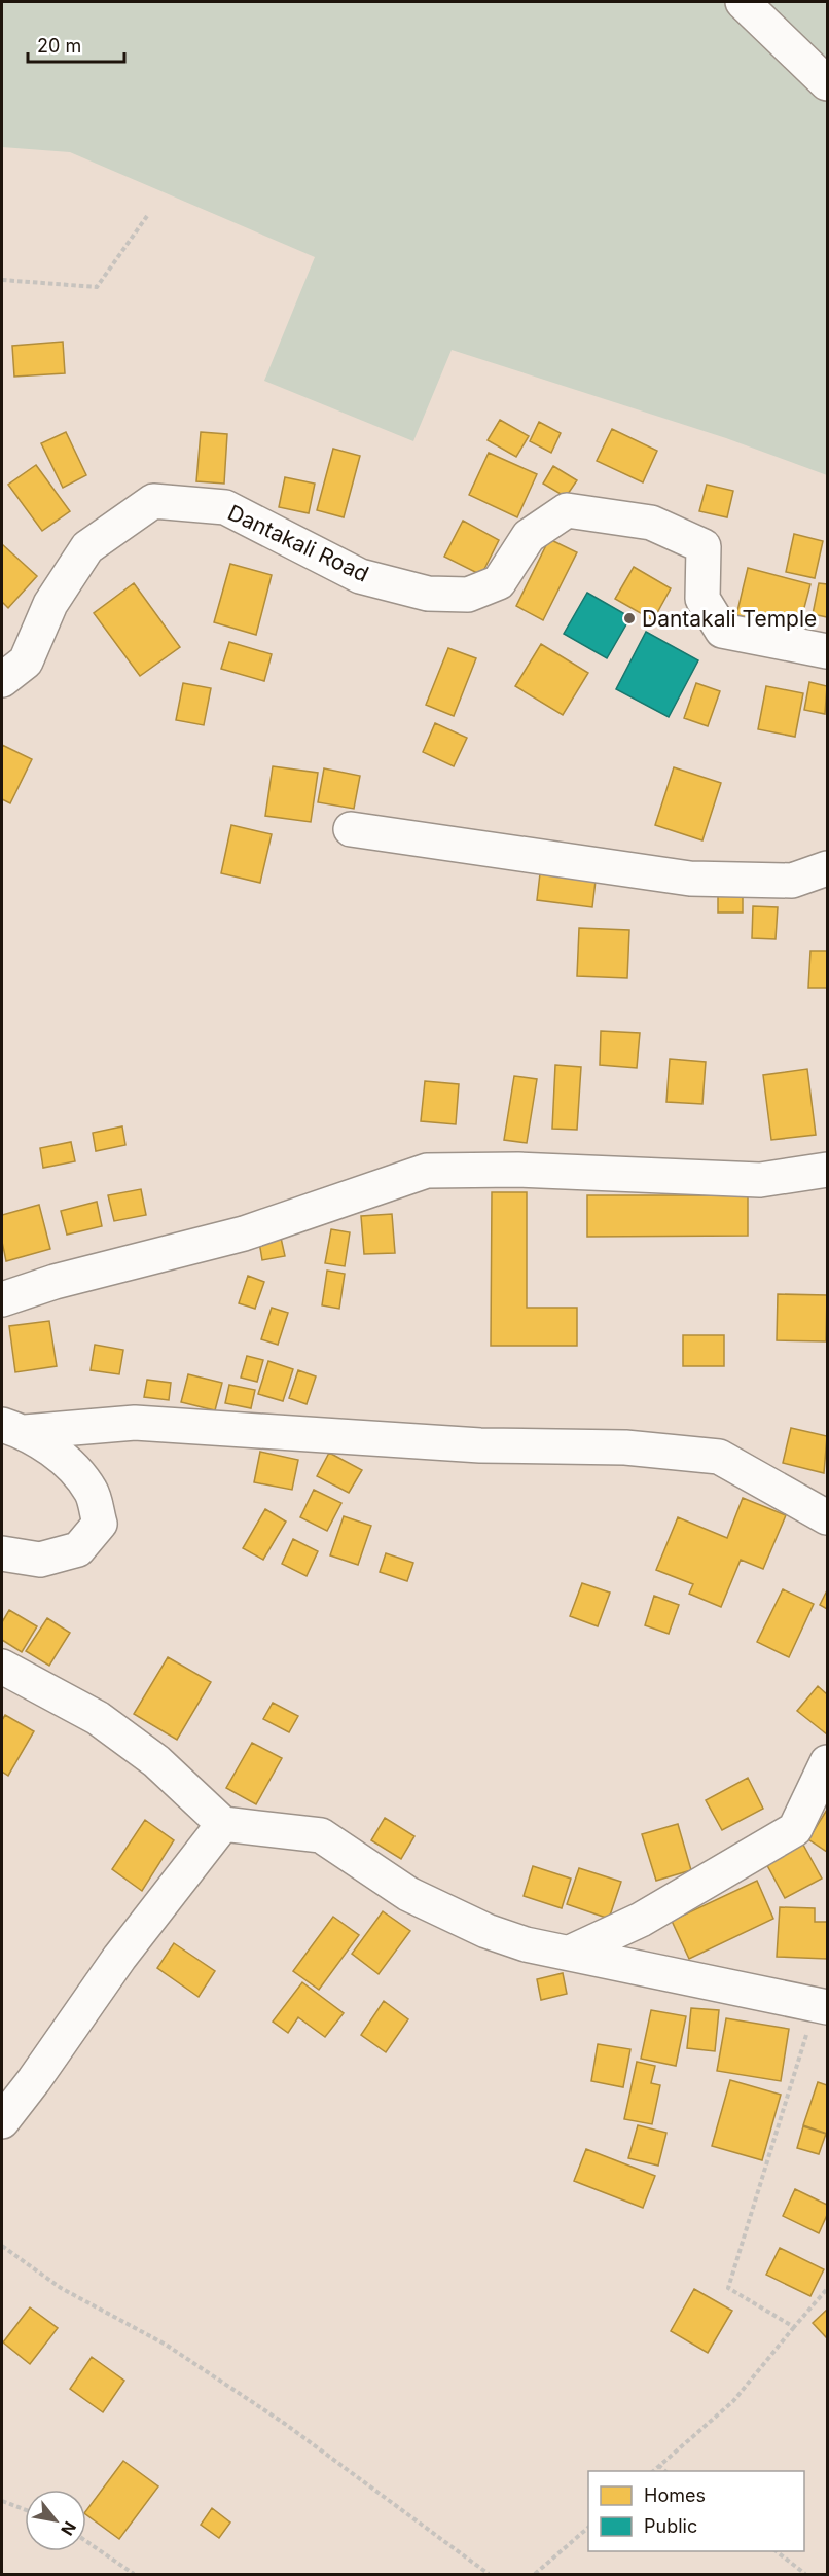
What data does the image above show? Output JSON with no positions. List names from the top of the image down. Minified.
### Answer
{"streets":{"street":["Dantakali Road"]},"places":["Dantakali Temple"],"legend":["Homes","Public"],"scale_bar":"20 m","north":"bottom right"}
